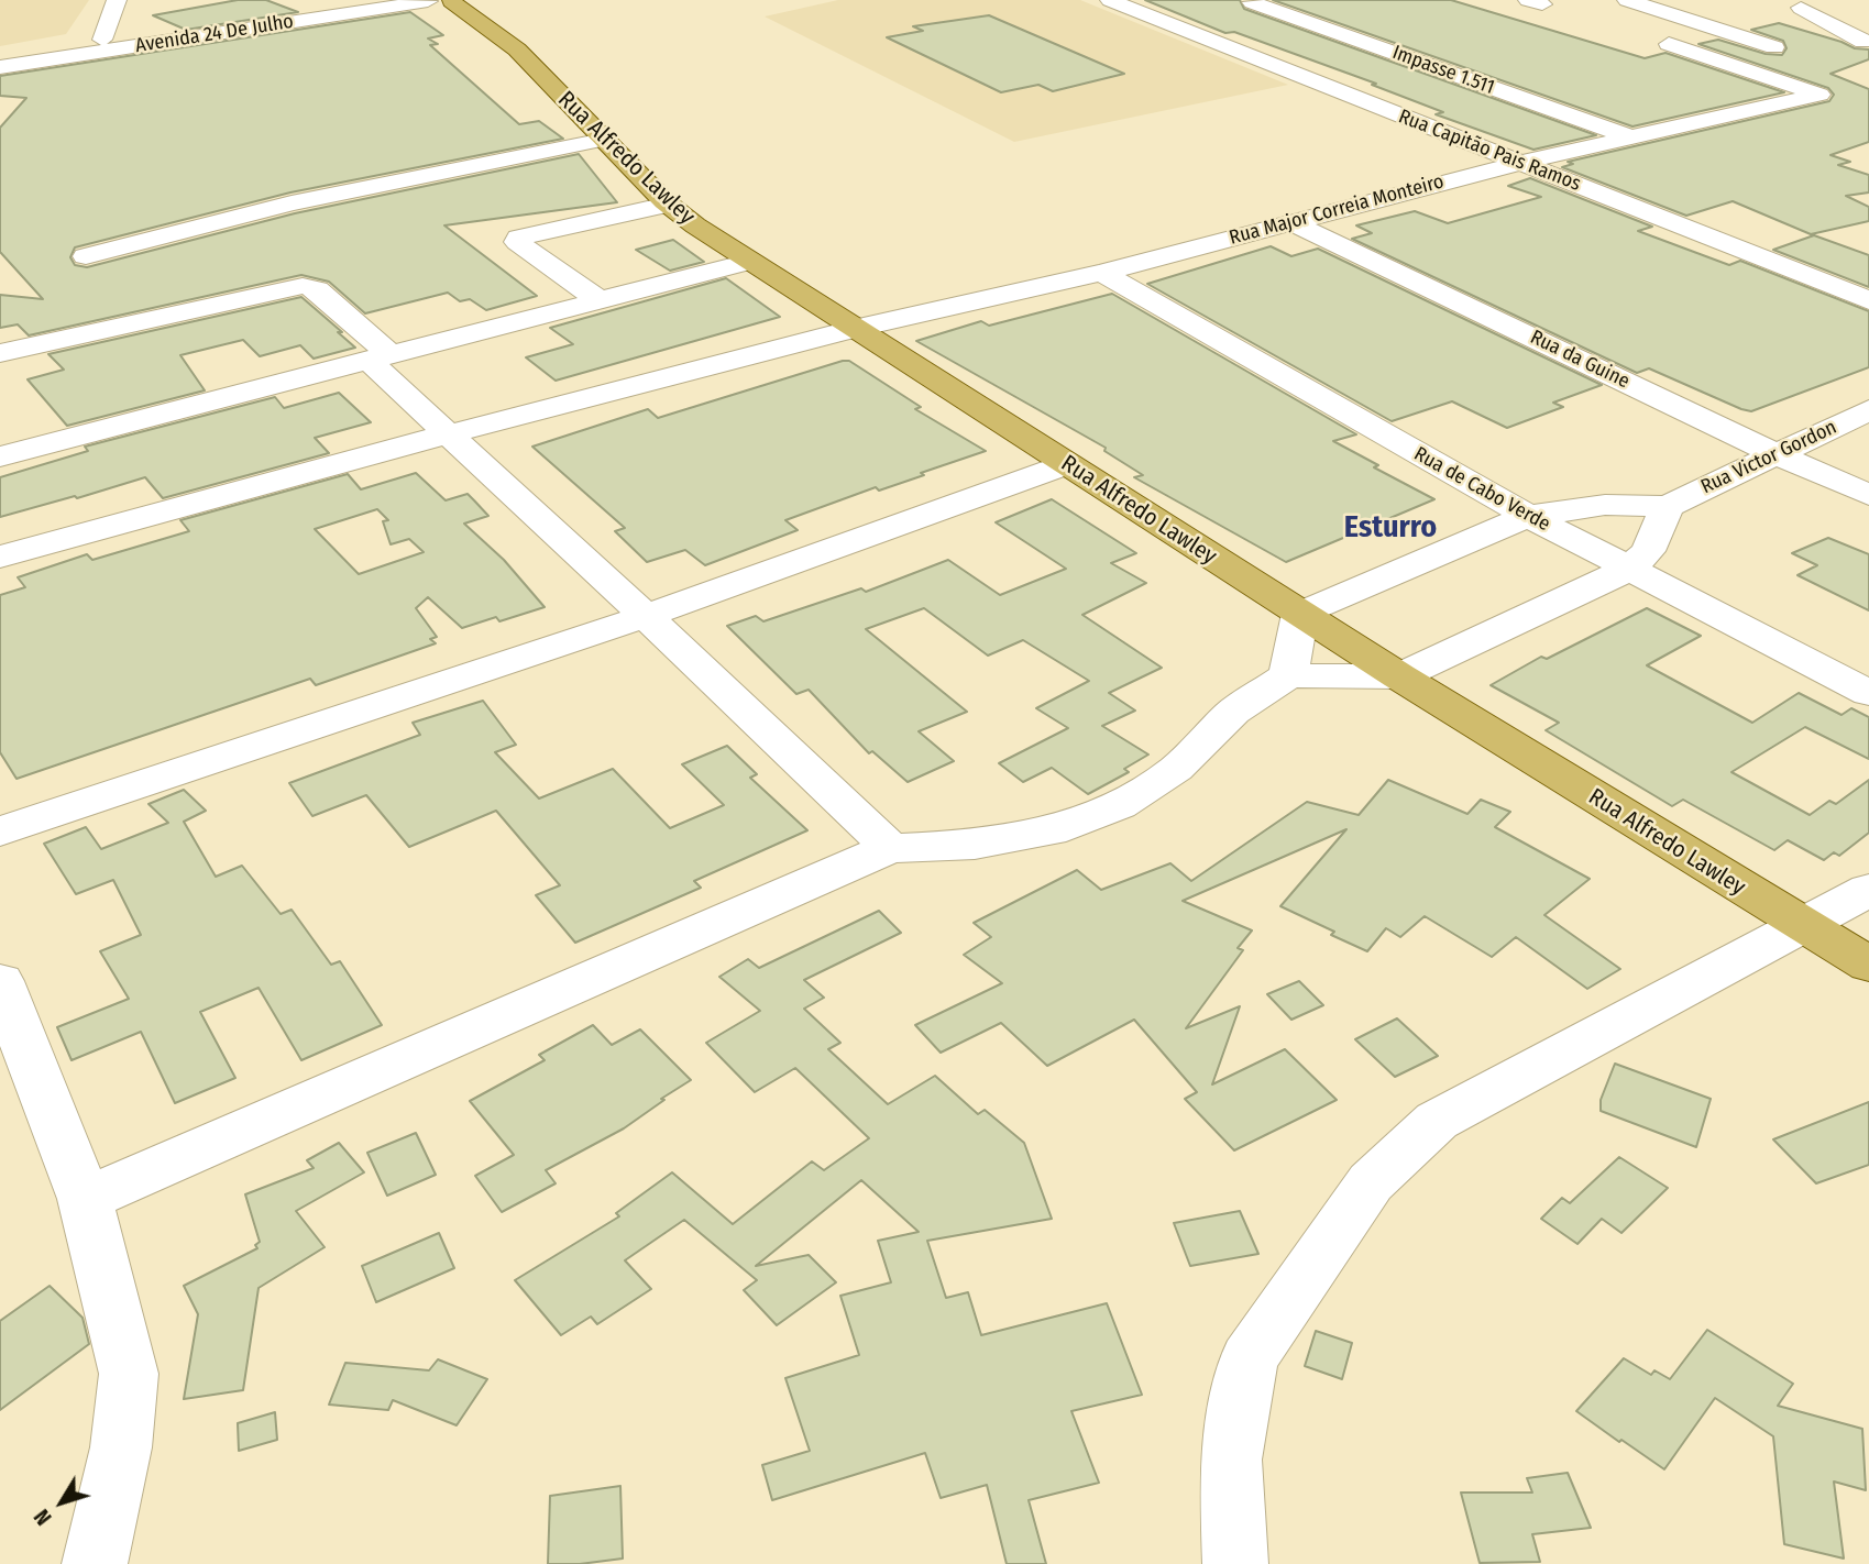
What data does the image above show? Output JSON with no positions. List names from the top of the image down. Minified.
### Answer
{"streets":{"main road":["Rua Alfredo Lawley"],"street":["Avenida 24 De Julho","Impasse 1.511","Rua Capitão Pais Ramos","Rua Major Correia Monteiro","Rua da Guine","Rua Victor Gordon","Rua de Cabo Verde"]},"crossings":[["Avenida 24 De Julho","Rua Alfredo Lawley"],["Impasse 1.511","Rua Major Correia Monteiro"],["Rua Capitão Pais Ramos","Rua Major Correia Monteiro"],["Rua Alfredo Lawley","Rua Major Correia Monteiro"],["Rua Major Correia Monteiro","Rua da Guine"],["Rua Major Correia Monteiro","Rua de Cabo Verde"],["Rua da Guine","Rua Victor Gordon"]],"districts":["Esturro"],"north":"bottom left"}
